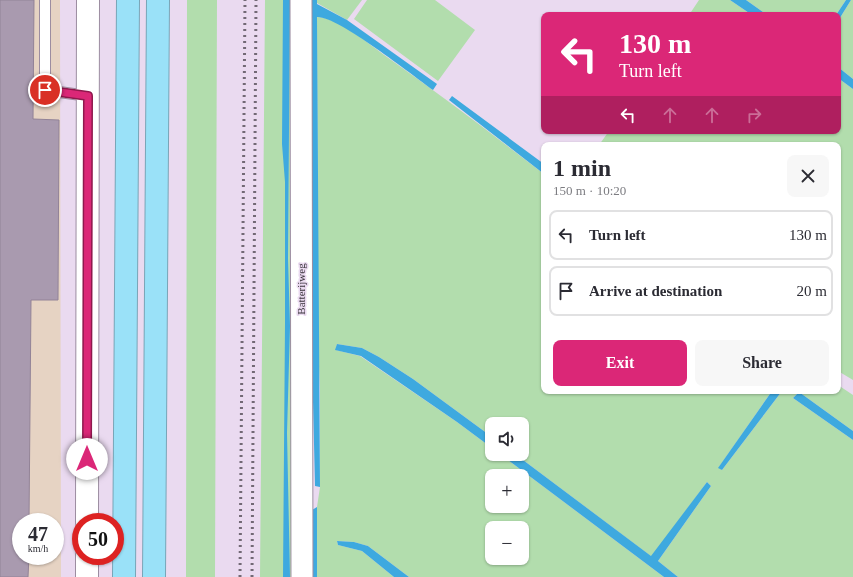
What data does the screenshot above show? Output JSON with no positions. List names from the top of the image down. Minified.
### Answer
{"streets":{"street":["Batterijweg"]},"page":{"turn":["130 m","Turn left"],"heading":["1 min","150 m · 10:20"],"list":[{"name":"Turn left","value":"130 m"},{"name":"Arrive at destination","value":"20 m"}],"buttons":["Exit","Share"],"map_buttons":["+","−"],"speed":"47 km/h","limit":"50"}}
